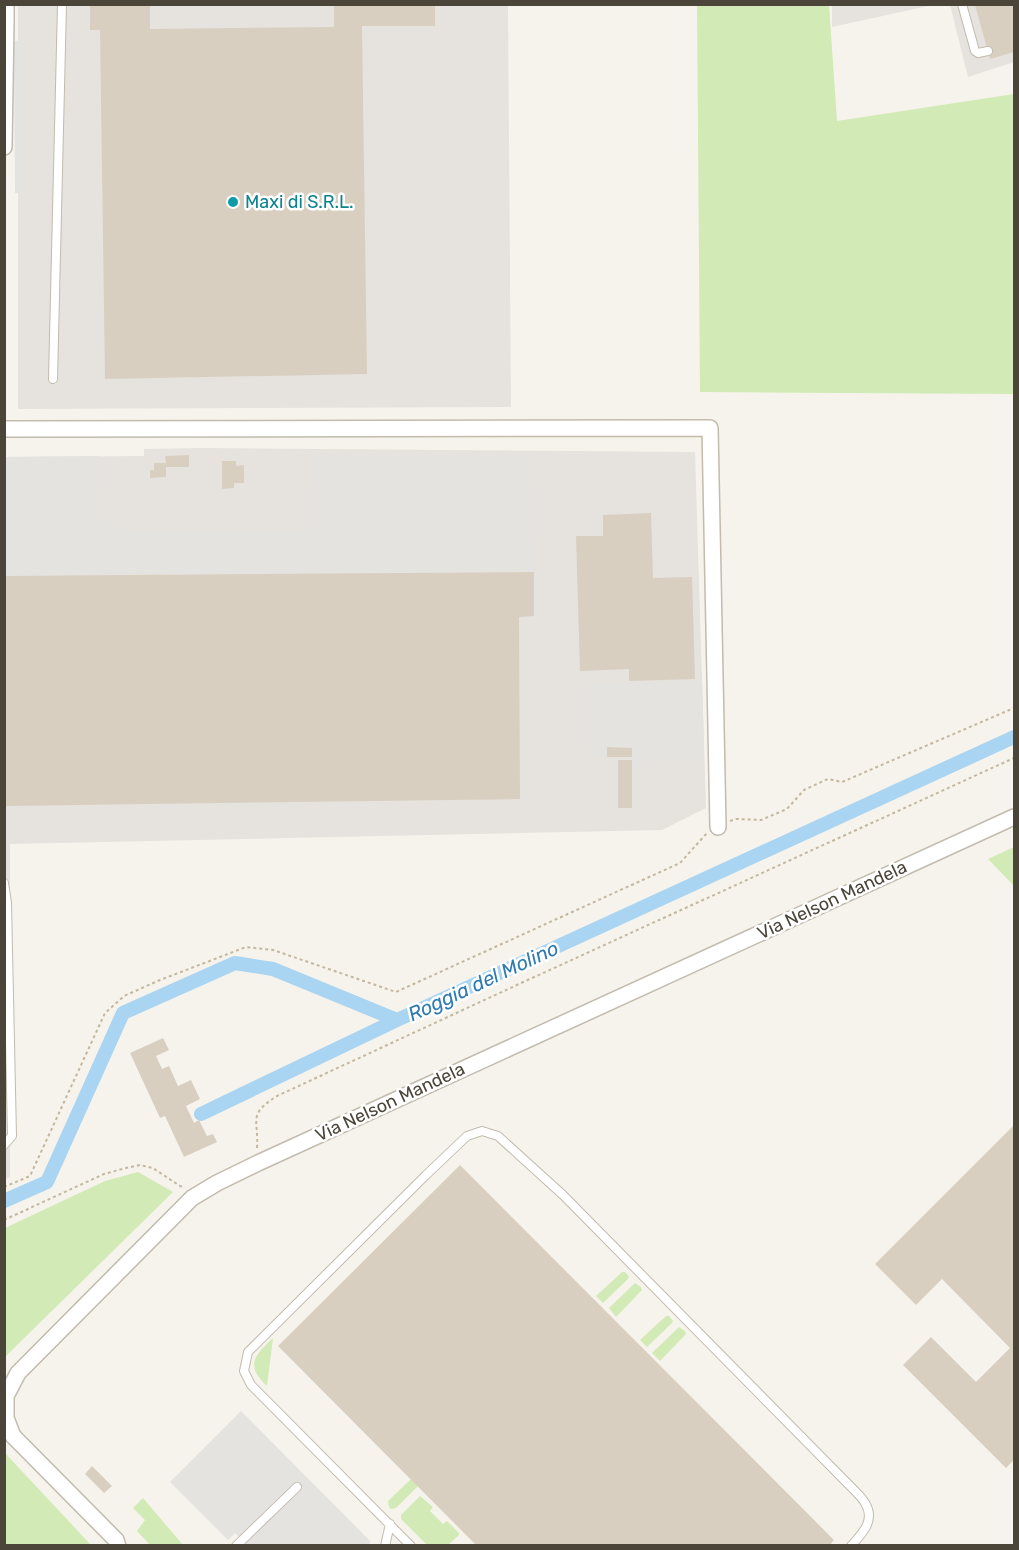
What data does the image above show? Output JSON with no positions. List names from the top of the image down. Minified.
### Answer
{"streets":{"street":["Via Nelson Mandela"]},"water":["Roggia del Molino"],"places":["Maxi di S.R.L."]}
